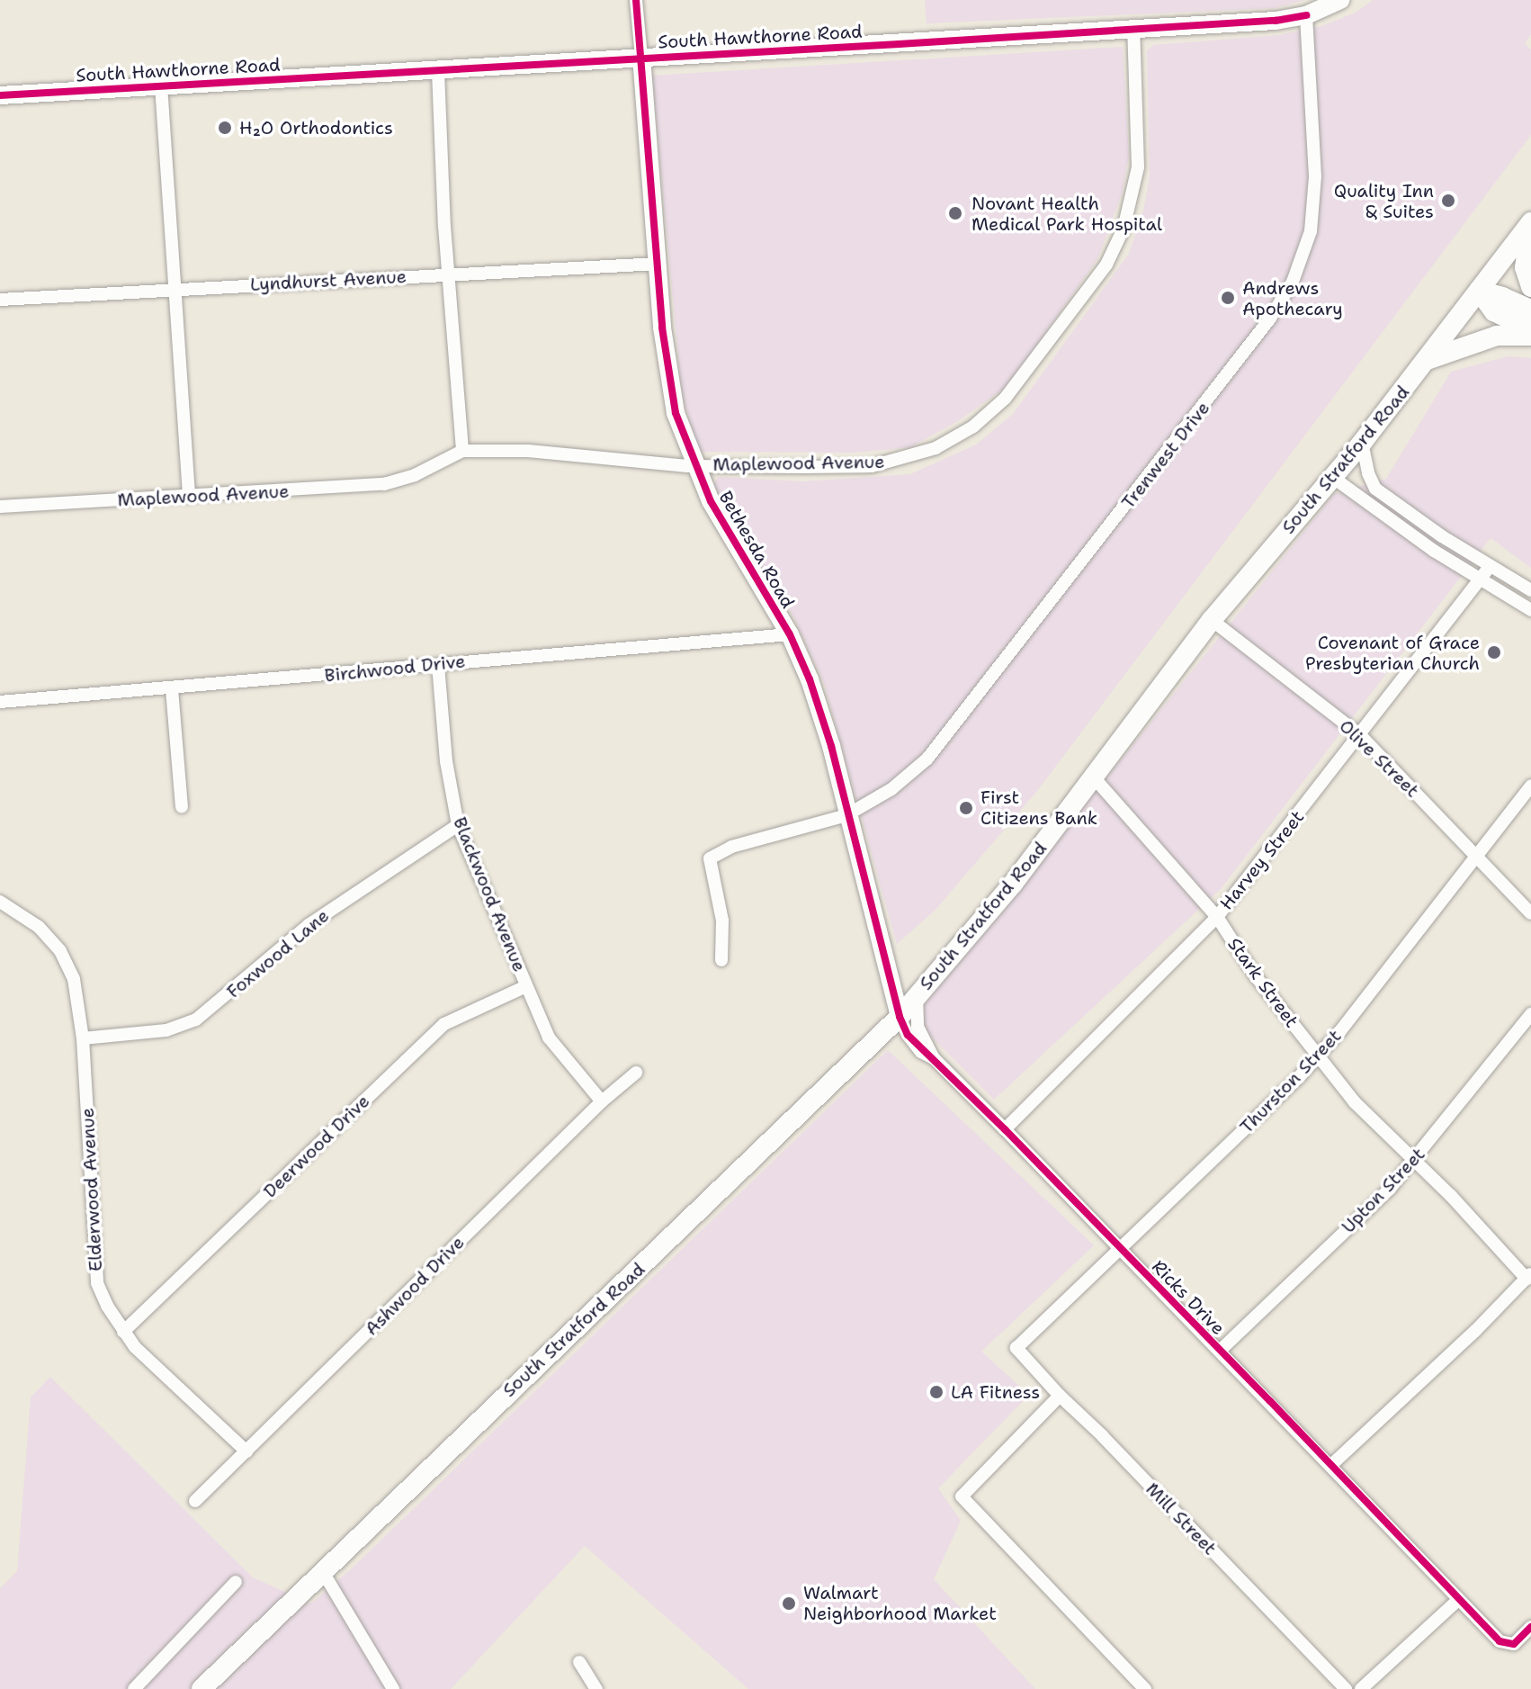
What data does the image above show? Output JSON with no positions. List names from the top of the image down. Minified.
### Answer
{"streets":{"main road":["South Hawthorne Road","South Stratford Road","Bethesda Road"],"street":["Lyndhurst Avenue","Trenwest Drive","Maplewood Avenue","Birchwood Drive","Olive Street","Harvey Street","Blackwood Avenue","Foxwood Lane","Stark Street","Thurston Street","Deerwood Drive","Elderwood Avenue","Upton Street","Ashwood Drive","Ricks Drive","Mill Street"]},"crossings":[["South Hawthorne Road","Trenwest Drive"],["South Hawthorne Road","Maplewood Avenue"],["South Hawthorne Road","Bethesda Road"],["Lyndhurst Avenue","Bethesda Road"],["Trenwest Drive","Bethesda Road"],["South Stratford Road","Bethesda Road"],["South Stratford Road","Olive Street"],["South Stratford Road","Stark Street"],["South Stratford Road","Ricks Drive"],["Maplewood Avenue","Bethesda Road"],["Bethesda Road","Birchwood Drive"],["Bethesda Road","Ricks Drive"],["Birchwood Drive","Blackwood Avenue"],["Olive Street","Harvey Street"],["Olive Street","Thurston Street"],["Harvey Street","Stark Street"],["Harvey Street","Ricks Drive"],["Blackwood Avenue","Foxwood Lane"],["Blackwood Avenue","Deerwood Drive"],["Blackwood Avenue","Ashwood Drive"],["Foxwood Lane","Elderwood Avenue"],["Stark Street","Thurston Street"],["Stark Street","Upton Street"],["Thurston Street","Ricks Drive"],["Thurston Street","Mill Street"],["Deerwood Drive","Elderwood Avenue"],["Elderwood Avenue","Ashwood Drive"],["Upton Street","Ricks Drive"]],"places":["H₂O Orthodontics","Quality Inn & Suites","Novant Health Medical Park Hospital","Andrews Apothecary","Covenant of Grace Presbyterian Church","First Citizens Bank","LA Fitness","Walmart Neighborhood Market"]}
